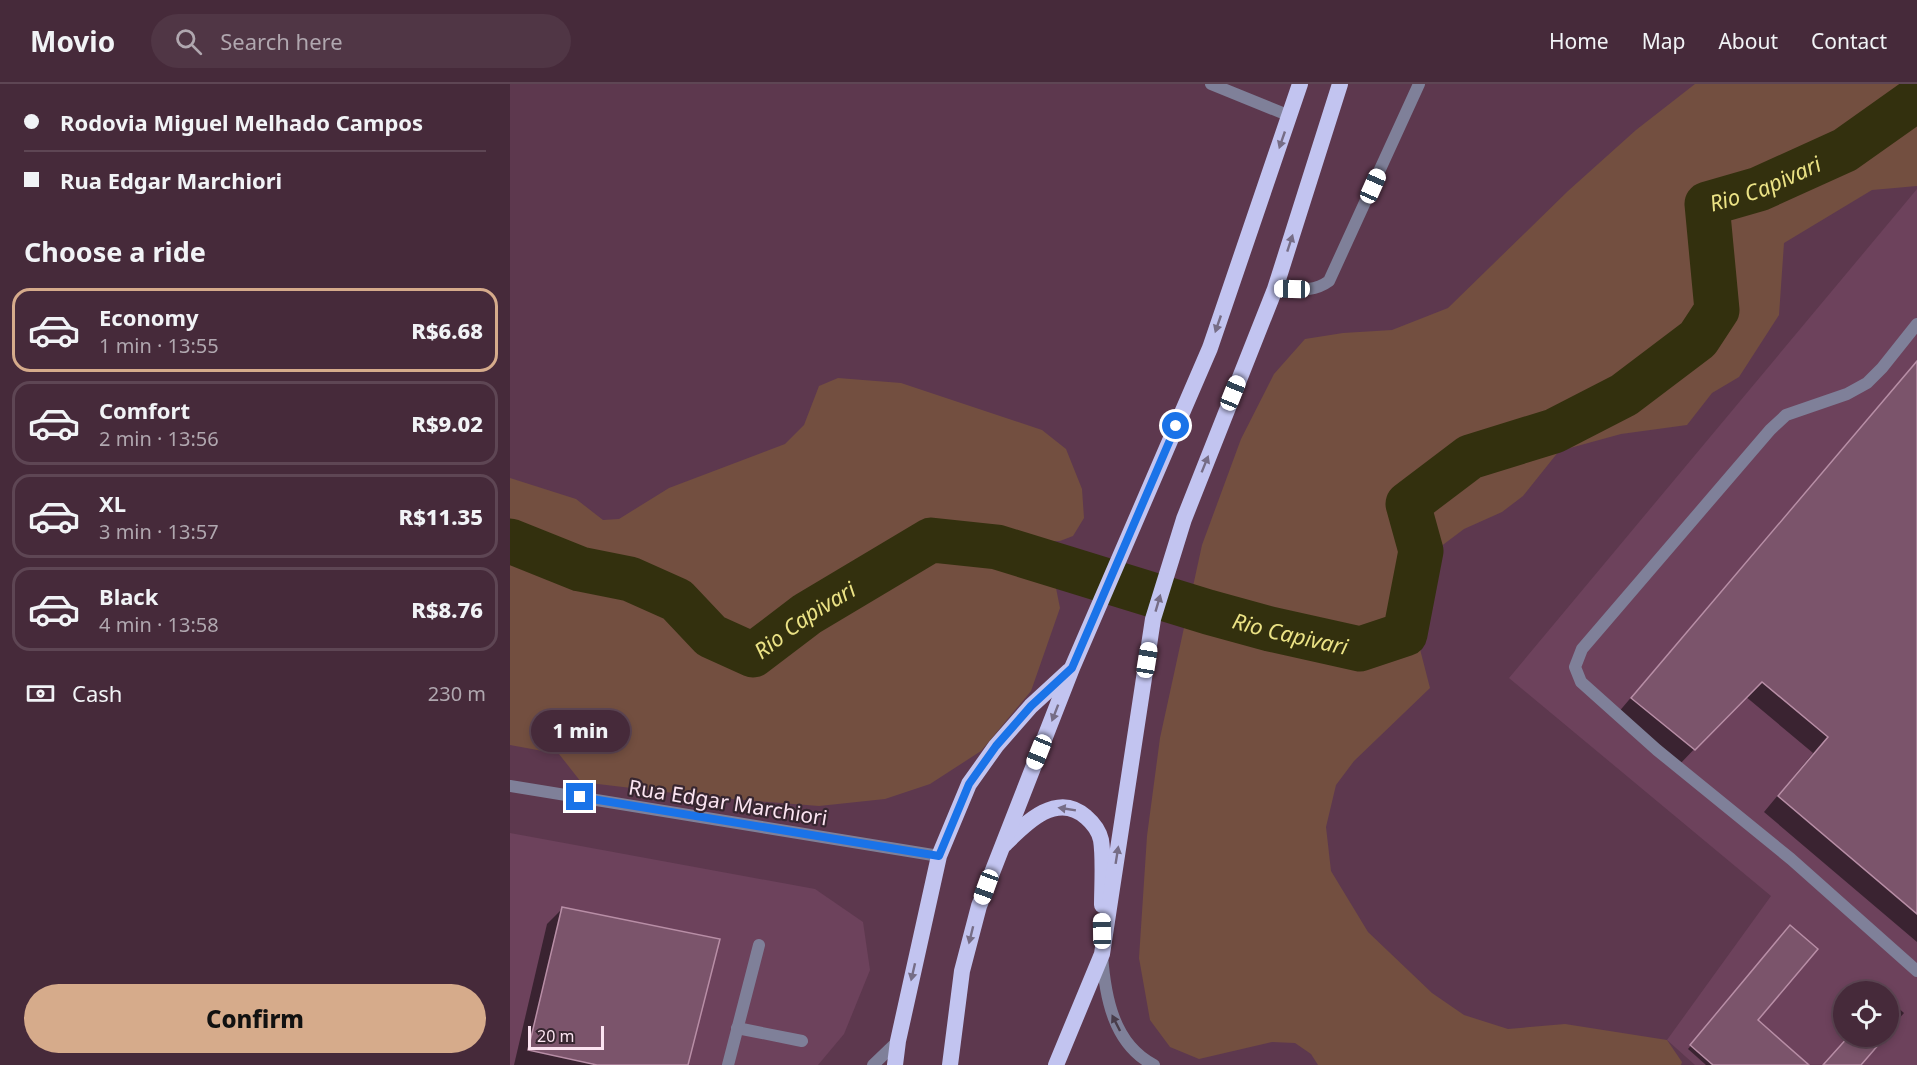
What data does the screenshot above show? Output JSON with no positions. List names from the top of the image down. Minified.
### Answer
{"streets":{"street":["Rua Edgar Marchiori"]},"water":["Rio Capivari"],"scale_bar":"20 m","page":{"header":"Movio","search":"Search here","nav":["Home","Map","About","Contact"],"banner":["Rodovia Miguel Melhado Campos","Rua Edgar Marchiori"],"heading":"Choose a ride","list":[{"name":"Economy","note":"1 min · 13:55","value":"R$6.68"},{"name":"Comfort","note":"2 min · 13:56","value":"R$9.02"},{"name":"XL","note":"3 min · 13:57","value":"R$11.35"},{"name":"Black","note":"4 min · 13:58","value":"R$8.76"}],"pay":["Cash","230 m"],"bubble":"1 min","buttons":"Confirm","scale":"20 m"}}
